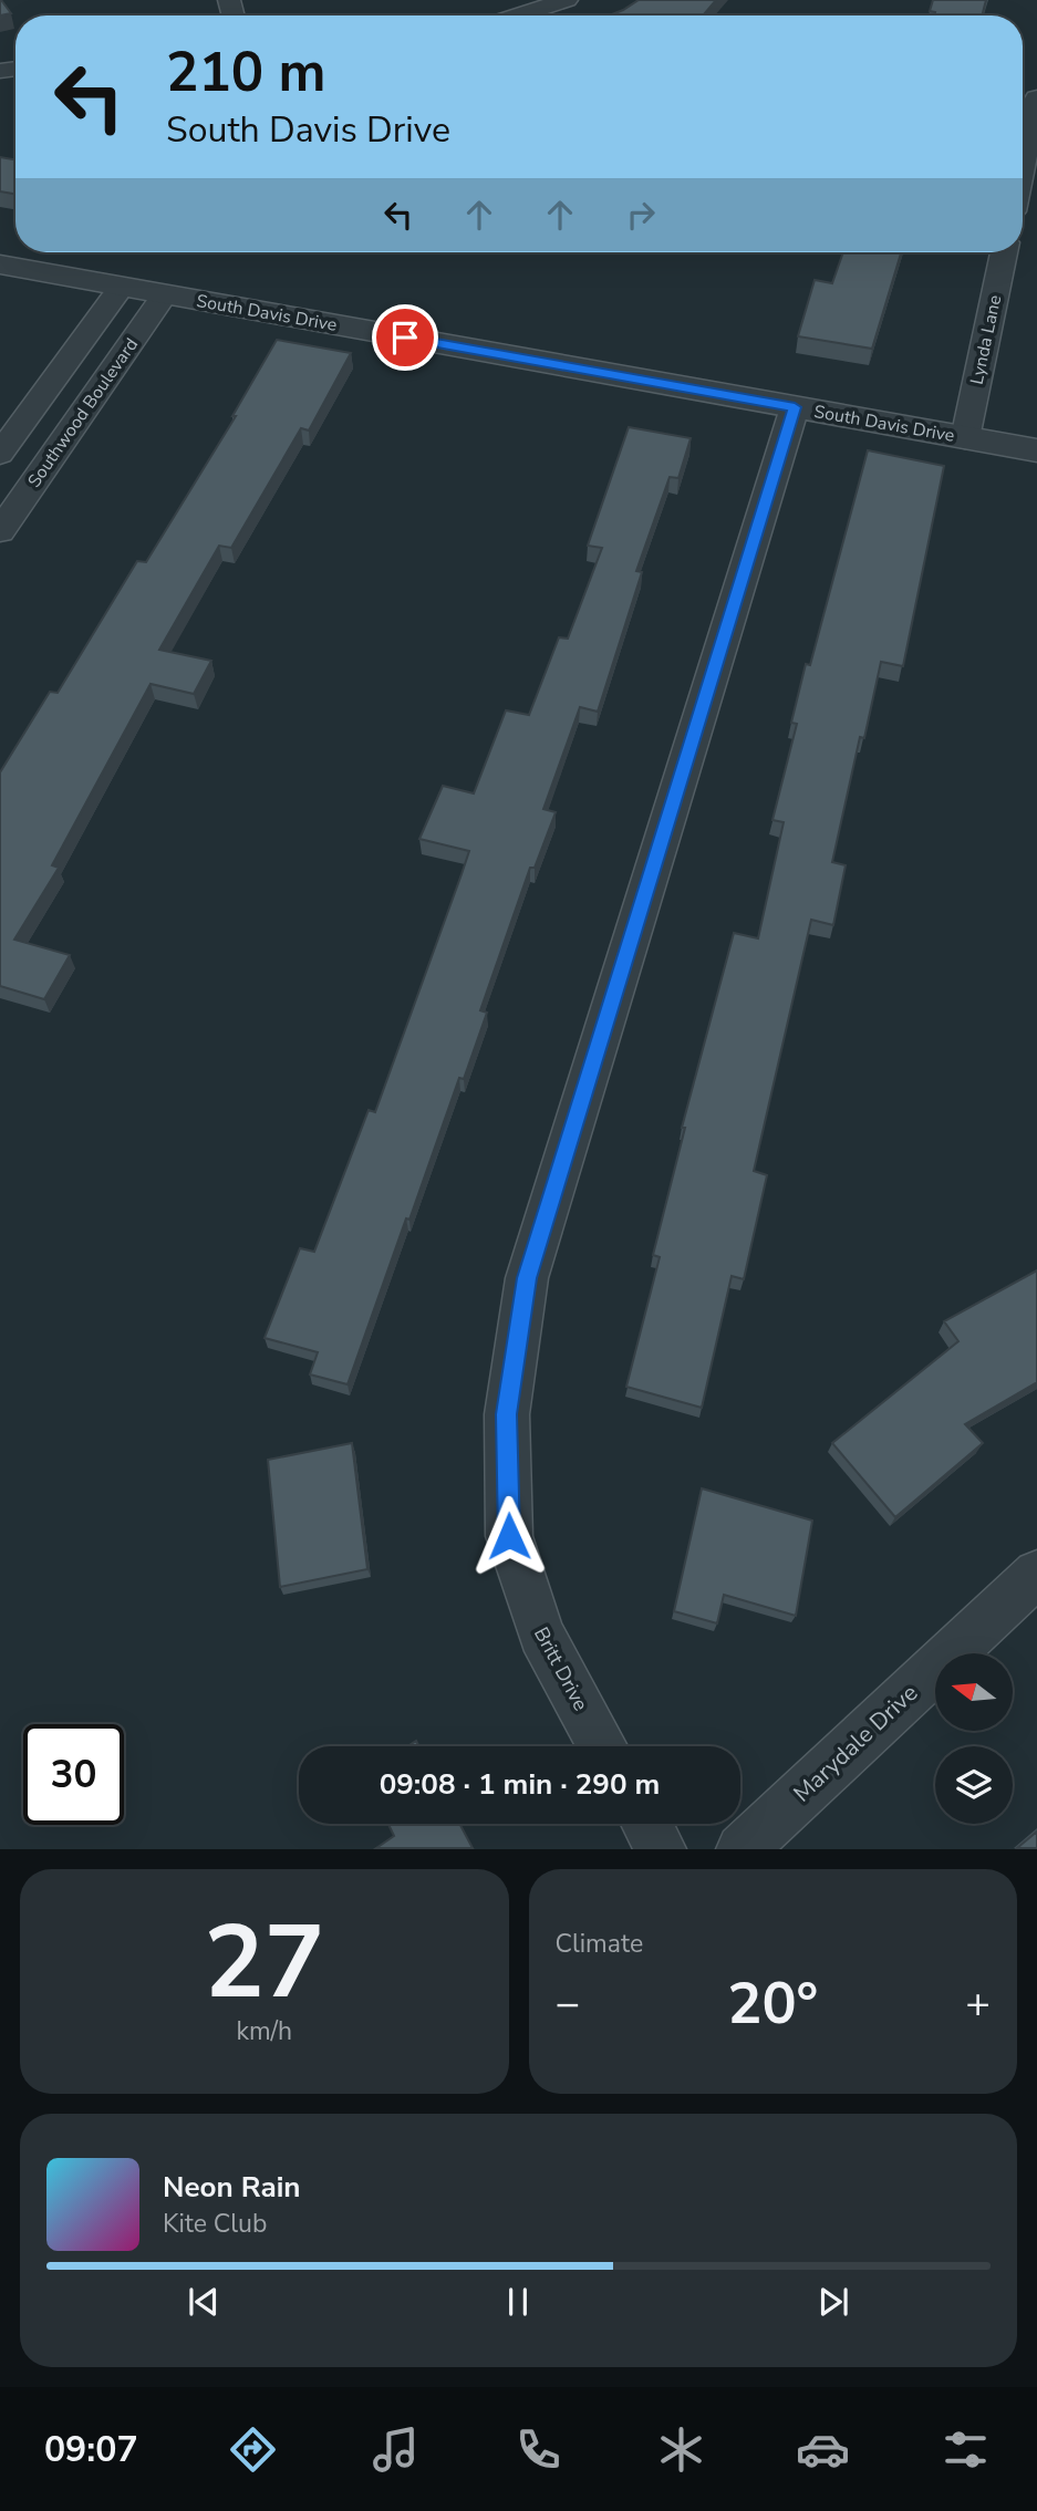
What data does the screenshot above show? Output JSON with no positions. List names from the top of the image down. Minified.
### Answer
{"streets":{"street":["South Davis Drive","Lynda Lane","Southwood Boulevard","Britt Drive","Marydale Drive"]},"crossings":[["South Davis Drive","Lynda Lane"],["South Davis Drive","Southwood Boulevard"],["South Davis Drive","Britt Drive"]],"north":"left","page":{"turn":["210 m","South Davis Drive"],"limit":"30","trip":"09:08 · 1 min · 290 m","tile":[["27","km/h"],"Climate"],"heat":["−","20°","+"],"song":["Neon Rain","Kite Club"],"tabs":"09:07"}}
